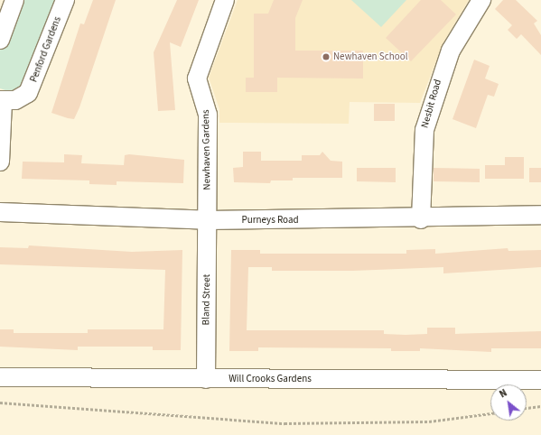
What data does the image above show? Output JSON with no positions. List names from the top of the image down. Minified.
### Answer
{"streets":{"street":["Penford Gardens","Nesbit Road","Newhaven Gardens","Purneys Road","Bland Street","Will Crooks Gardens"]},"crossings":[["Nesbit Road","Purneys Road"],["Newhaven Gardens","Purneys Road"],["Newhaven Gardens","Bland Street"],["Purneys Road","Bland Street"],["Bland Street","Will Crooks Gardens"]],"places":["Newhaven School"],"north":"top left"}
